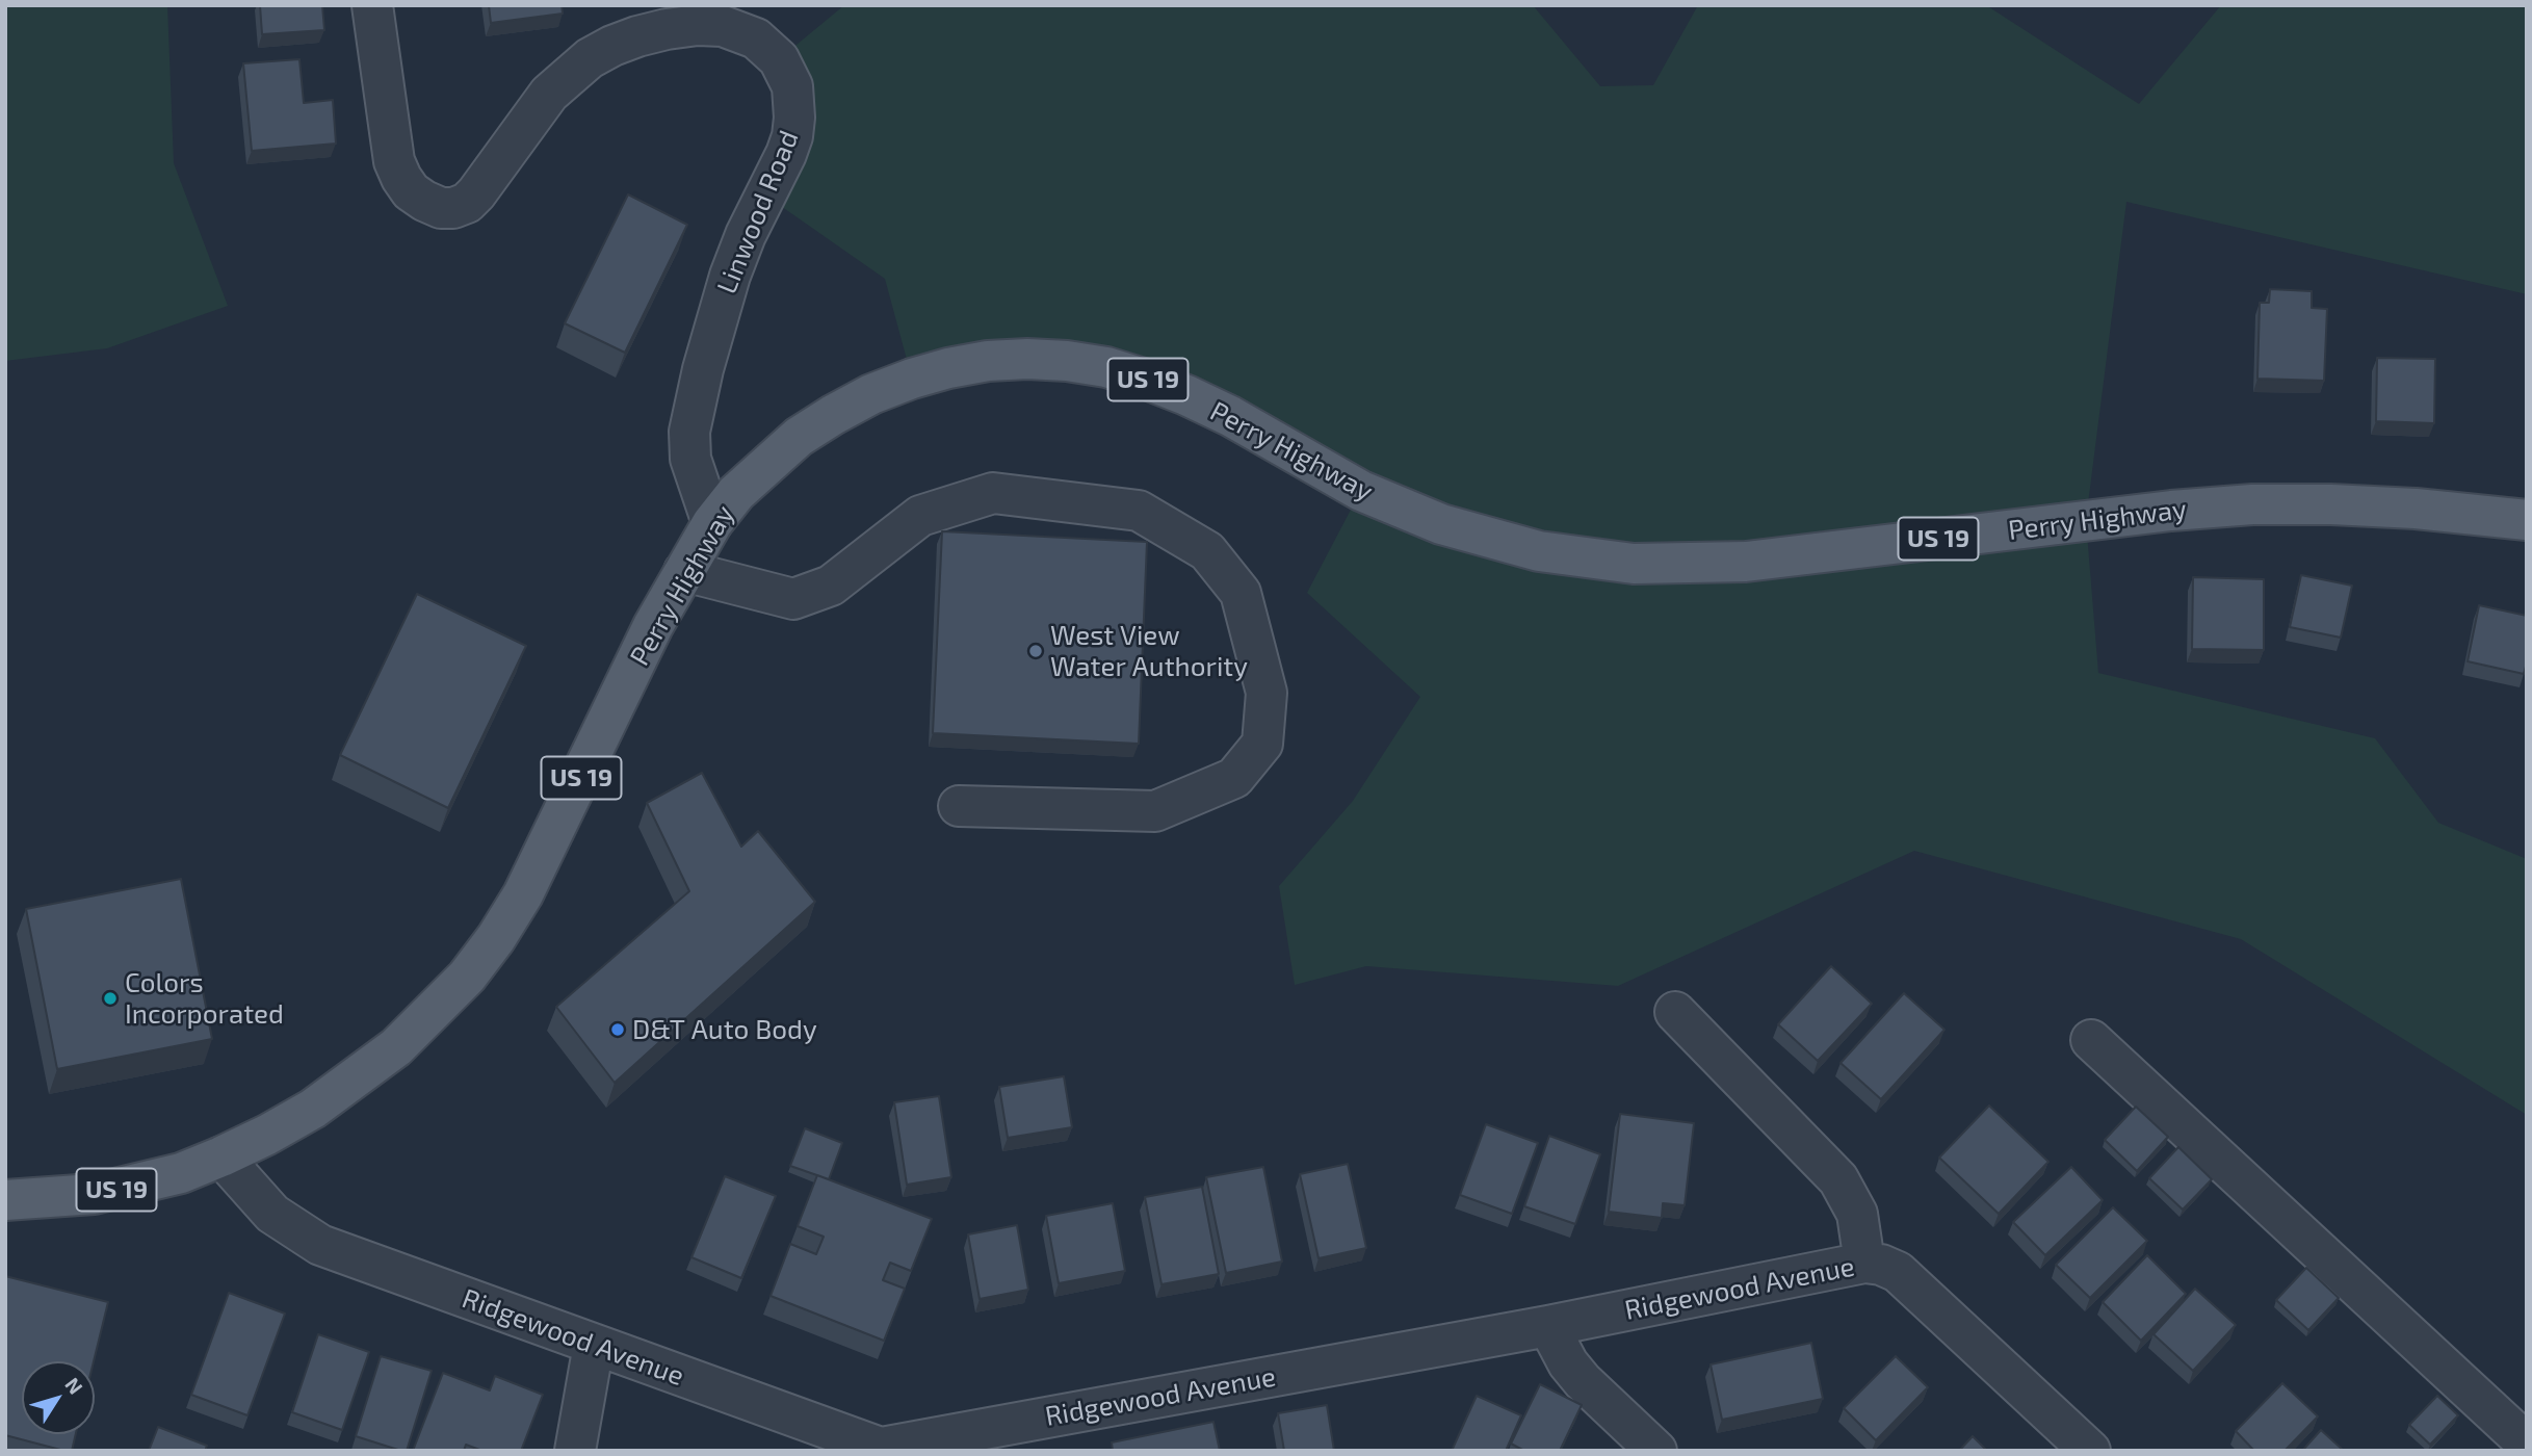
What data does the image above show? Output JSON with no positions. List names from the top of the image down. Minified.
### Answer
{"streets":{"main road":["US 19","Perry Highway"],"street":["Linwood Road","Ridgewood Avenue"]},"crossings":[["Linwood Road","Perry Highway"],["Perry Highway","Ridgewood Avenue"]],"places":["West View Water Authority","Colors Incorporated","D&T Auto Body"],"north":"top right"}
